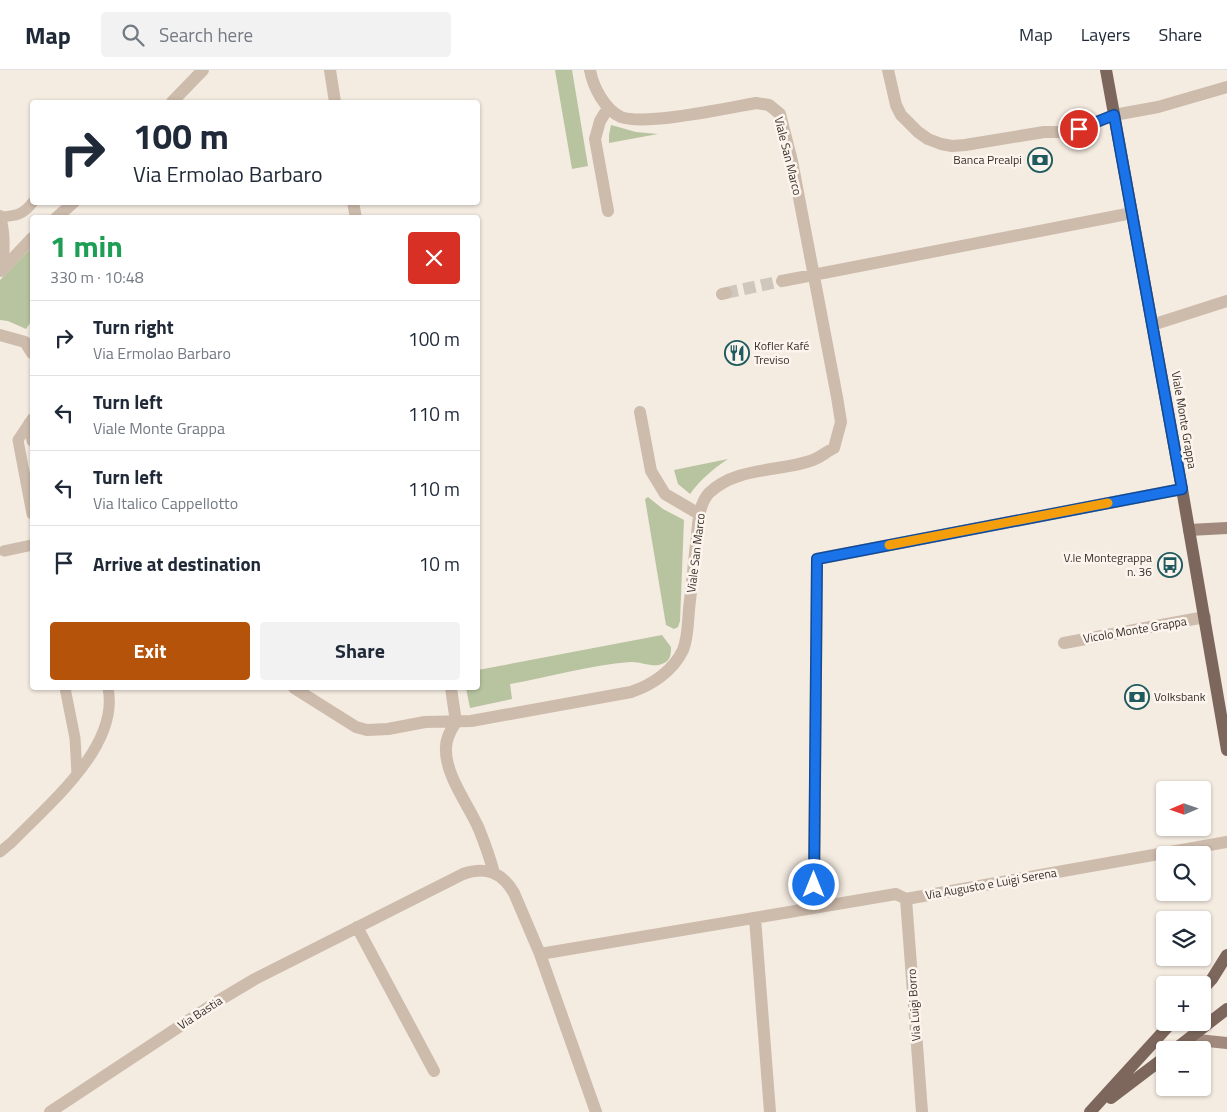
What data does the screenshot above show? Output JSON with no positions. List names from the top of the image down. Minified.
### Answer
{"streets":{"main road":["Viale Monte Grappa"],"street":["Viale San Marco","Vicolo Monte Grappa","Via Augusto e Luigi Serena","Via Luigi Borro","Via Bastia"]},"crossings":[["Viale Monte Grappa","Vicolo Monte Grappa"],["Via Augusto e Luigi Serena","Via Luigi Borro"]],"places":{"bank":["Banca Prealpi","Volksbank"],"restaurant":["Kofler Kafé Treviso"],"bus stop":["V.le Montegrappa n. 36"]},"north":"left","page":{"header":"Map","search":"Search here","nav":["Map","Layers","Share"],"turn":["100 m","Via Ermolao Barbaro"],"heading":["1 min","330 m · 10:48"],"list":[{"name":"Turn right","note":"Via Ermolao Barbaro","value":"100 m"},{"name":"Turn left","note":"Viale Monte Grappa","value":"110 m"},{"name":"Turn left","note":"Via Italico Cappellotto","value":"110 m"},{"name":"Arrive at destination","value":"10 m"}],"buttons":["Exit","Share"],"map_buttons":["+","−"]}}
